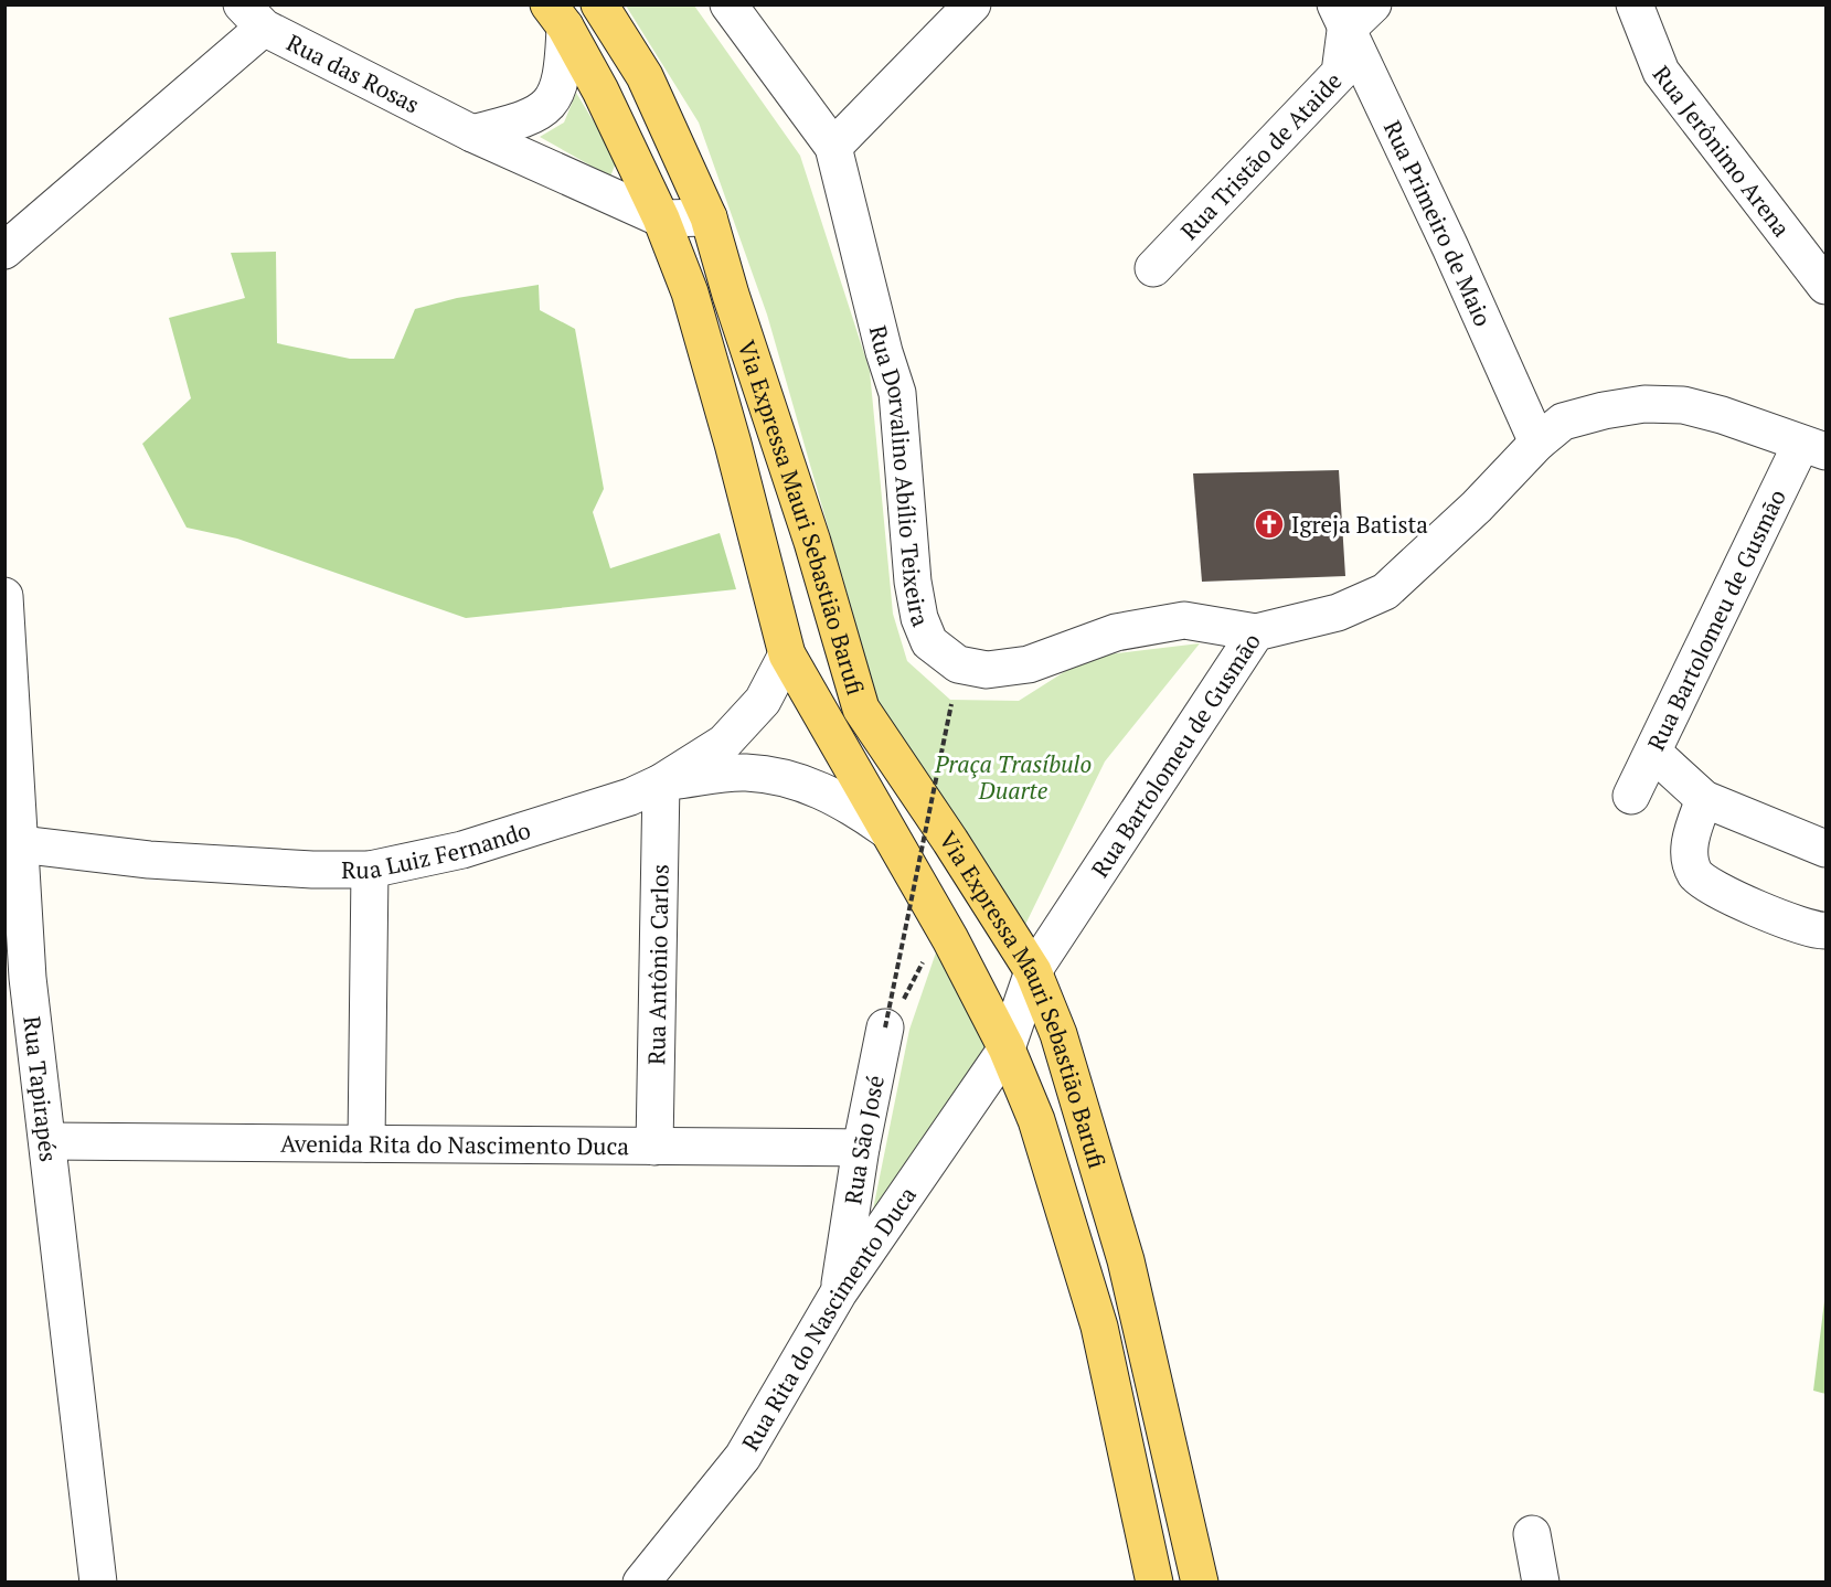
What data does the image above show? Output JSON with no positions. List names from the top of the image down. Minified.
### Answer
{"streets":{"main road":["Via Expressa Mauri Sebastião Barufi"],"street":["Rua das Rosas","Rua Jerônimo Arena","Rua Tristão de Ataide","Rua Primeiro de Maio","Rua Dorvalino Abílio Teixeira","Rua Bartolomeu de Gusmão","Rua Luiz Fernando","Rua Antônio Carlos","Rua Tapirapés","Rua São José","Avenida Rita do Nascimento Duca","Rua Rita do Nascimento Duca"]},"crossings":[["Rua das Rosas","Via Expressa Mauri Sebastião Barufi"],["Rua Tristão de Ataide","Rua Primeiro de Maio"],["Rua Primeiro de Maio","Rua Bartolomeu de Gusmão"],["Rua Dorvalino Abílio Teixeira","Rua Bartolomeu de Gusmão"],["Via Expressa Mauri Sebastião Barufi","Rua Bartolomeu de Gusmão"],["Via Expressa Mauri Sebastião Barufi","Rua Luiz Fernando"],["Via Expressa Mauri Sebastião Barufi","Rua Rita do Nascimento Duca"],["Rua Bartolomeu de Gusmão","Rua Rita do Nascimento Duca"],["Rua Luiz Fernando","Rua Antônio Carlos"],["Rua Luiz Fernando","Rua Tapirapés"],["Rua Antônio Carlos","Avenida Rita do Nascimento Duca"],["Rua Tapirapés","Avenida Rita do Nascimento Duca"],["Rua São José","Avenida Rita do Nascimento Duca"],["Rua São José","Rua Rita do Nascimento Duca"]],"parks":["Praça Trasíbulo Duarte"],"places":{"church":["Igreja Batista"]}}
